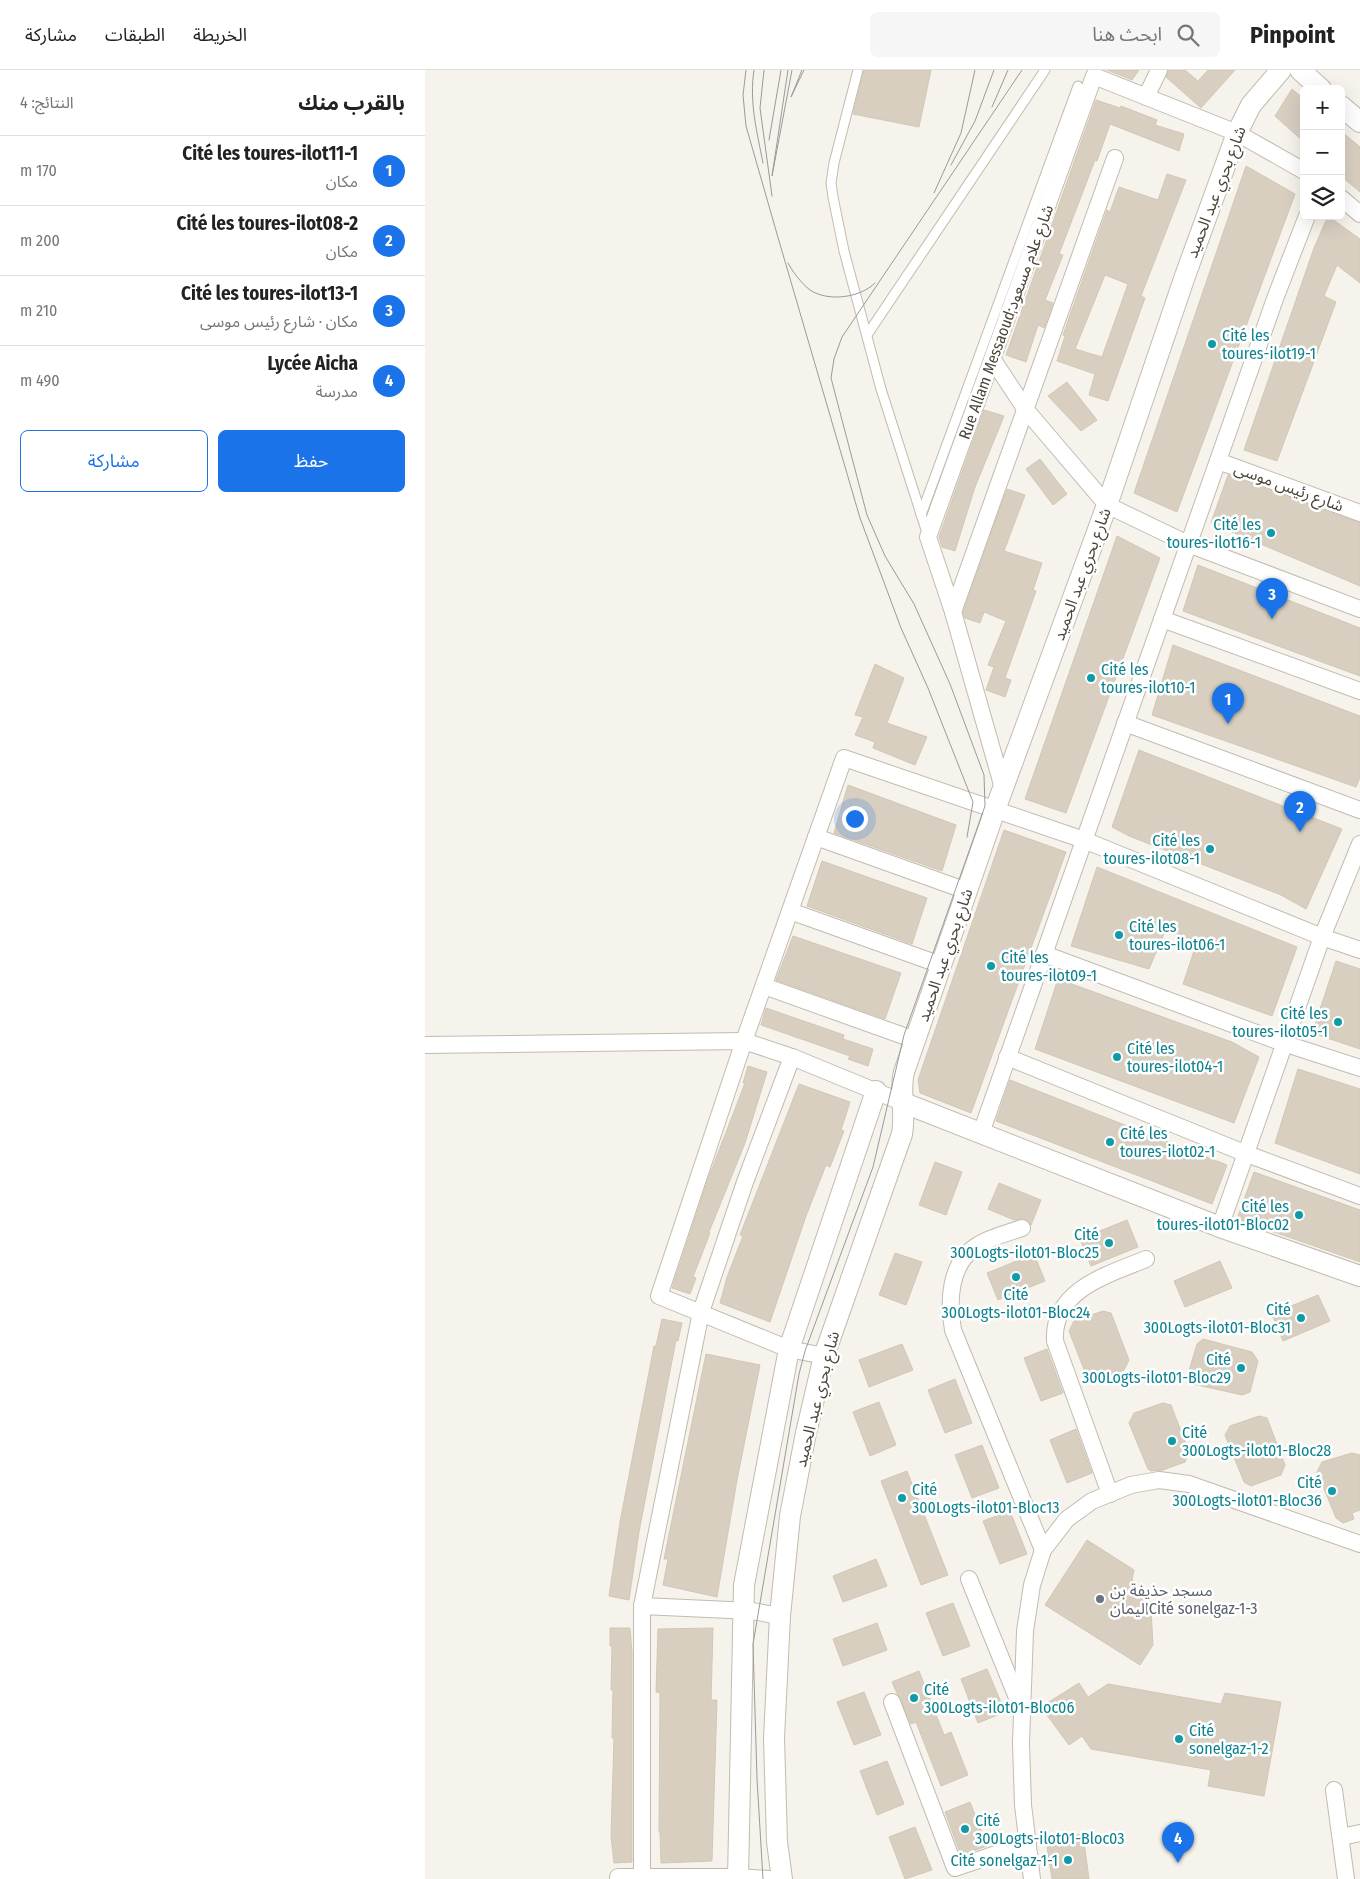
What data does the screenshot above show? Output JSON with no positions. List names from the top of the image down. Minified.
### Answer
{"streets":{"street":["شارع بحري عبد الحميد","Rue Allam Messaoud;شارع علام مسعود","شارع رئيس موسى"]},"crossings":[["شارع بحري عبد الحميد","Rue Allam Messaoud;شارع علام مسعود"]],"places":["Cité les toures-ilot19-1","Cité les toures-ilot16-1","Cité les toures-ilot10-1","Cité les toures-ilot08-1","Cité les toures-ilot06-1","Cité les toures-ilot09-1","Cité les toures-ilot05-1","Cité les toures-ilot04-1","Cité les toures-ilot02-1","Cité les toures-ilot01-Bloc02","Cité 300Logts-ilot01-Bloc25","Cité 300Logts-ilot01-Bloc24","Cité 300Logts-ilot01-Bloc31","Cité 300Logts-ilot01-Bloc29","Cité 300Logts-ilot01-Bloc28","Cité 300Logts-ilot01-Bloc36","Cité 300Logts-ilot01-Bloc13","مسجد حذيفة بن اليمانCité sonelgaz-1-3","Cité 300Logts-ilot01-Bloc06","Cité sonelgaz-1-2","Cité 300Logts-ilot01-Bloc03","Cité sonelgaz-1-1"],"page":{"header":"Pinpoint","search":"ابحث هنا","nav":["الخريطة","الطبقات","مشاركة"],"heading":["بالقرب منك","النتائج: 4"],"map_buttons":["+","−"],"list":[{"mark":"1","name":"Cité les toures-ilot11-1","note":"مكان","value":"170 m"},{"mark":"2","name":"Cité les toures-ilot08-2","note":"مكان","value":"200 m"},{"mark":"3","name":"Cité les toures-ilot13-1","note":"مكان · شارع رئيس موسى","value":"210 m"},{"mark":"4","name":"Lycée Aicha","note":"مدرسة","value":"490 m"}],"buttons":["حفظ","مشاركة"],"pins":["3","1","2","4"]}}
